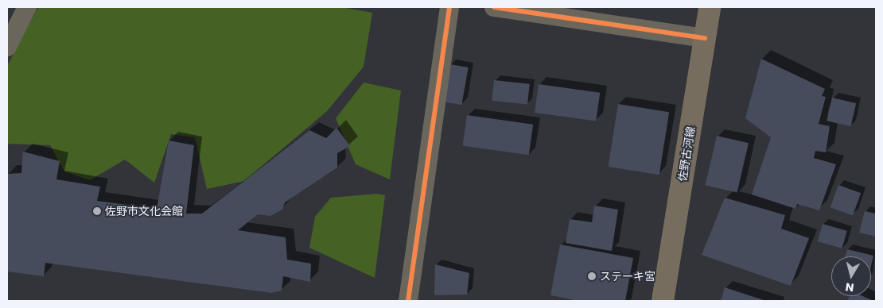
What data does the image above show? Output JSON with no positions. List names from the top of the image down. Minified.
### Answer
{"streets":{"main road":["佐野古河線"]},"places":["佐野市文化会館","ステーキ宮"],"north":"bottom"}
